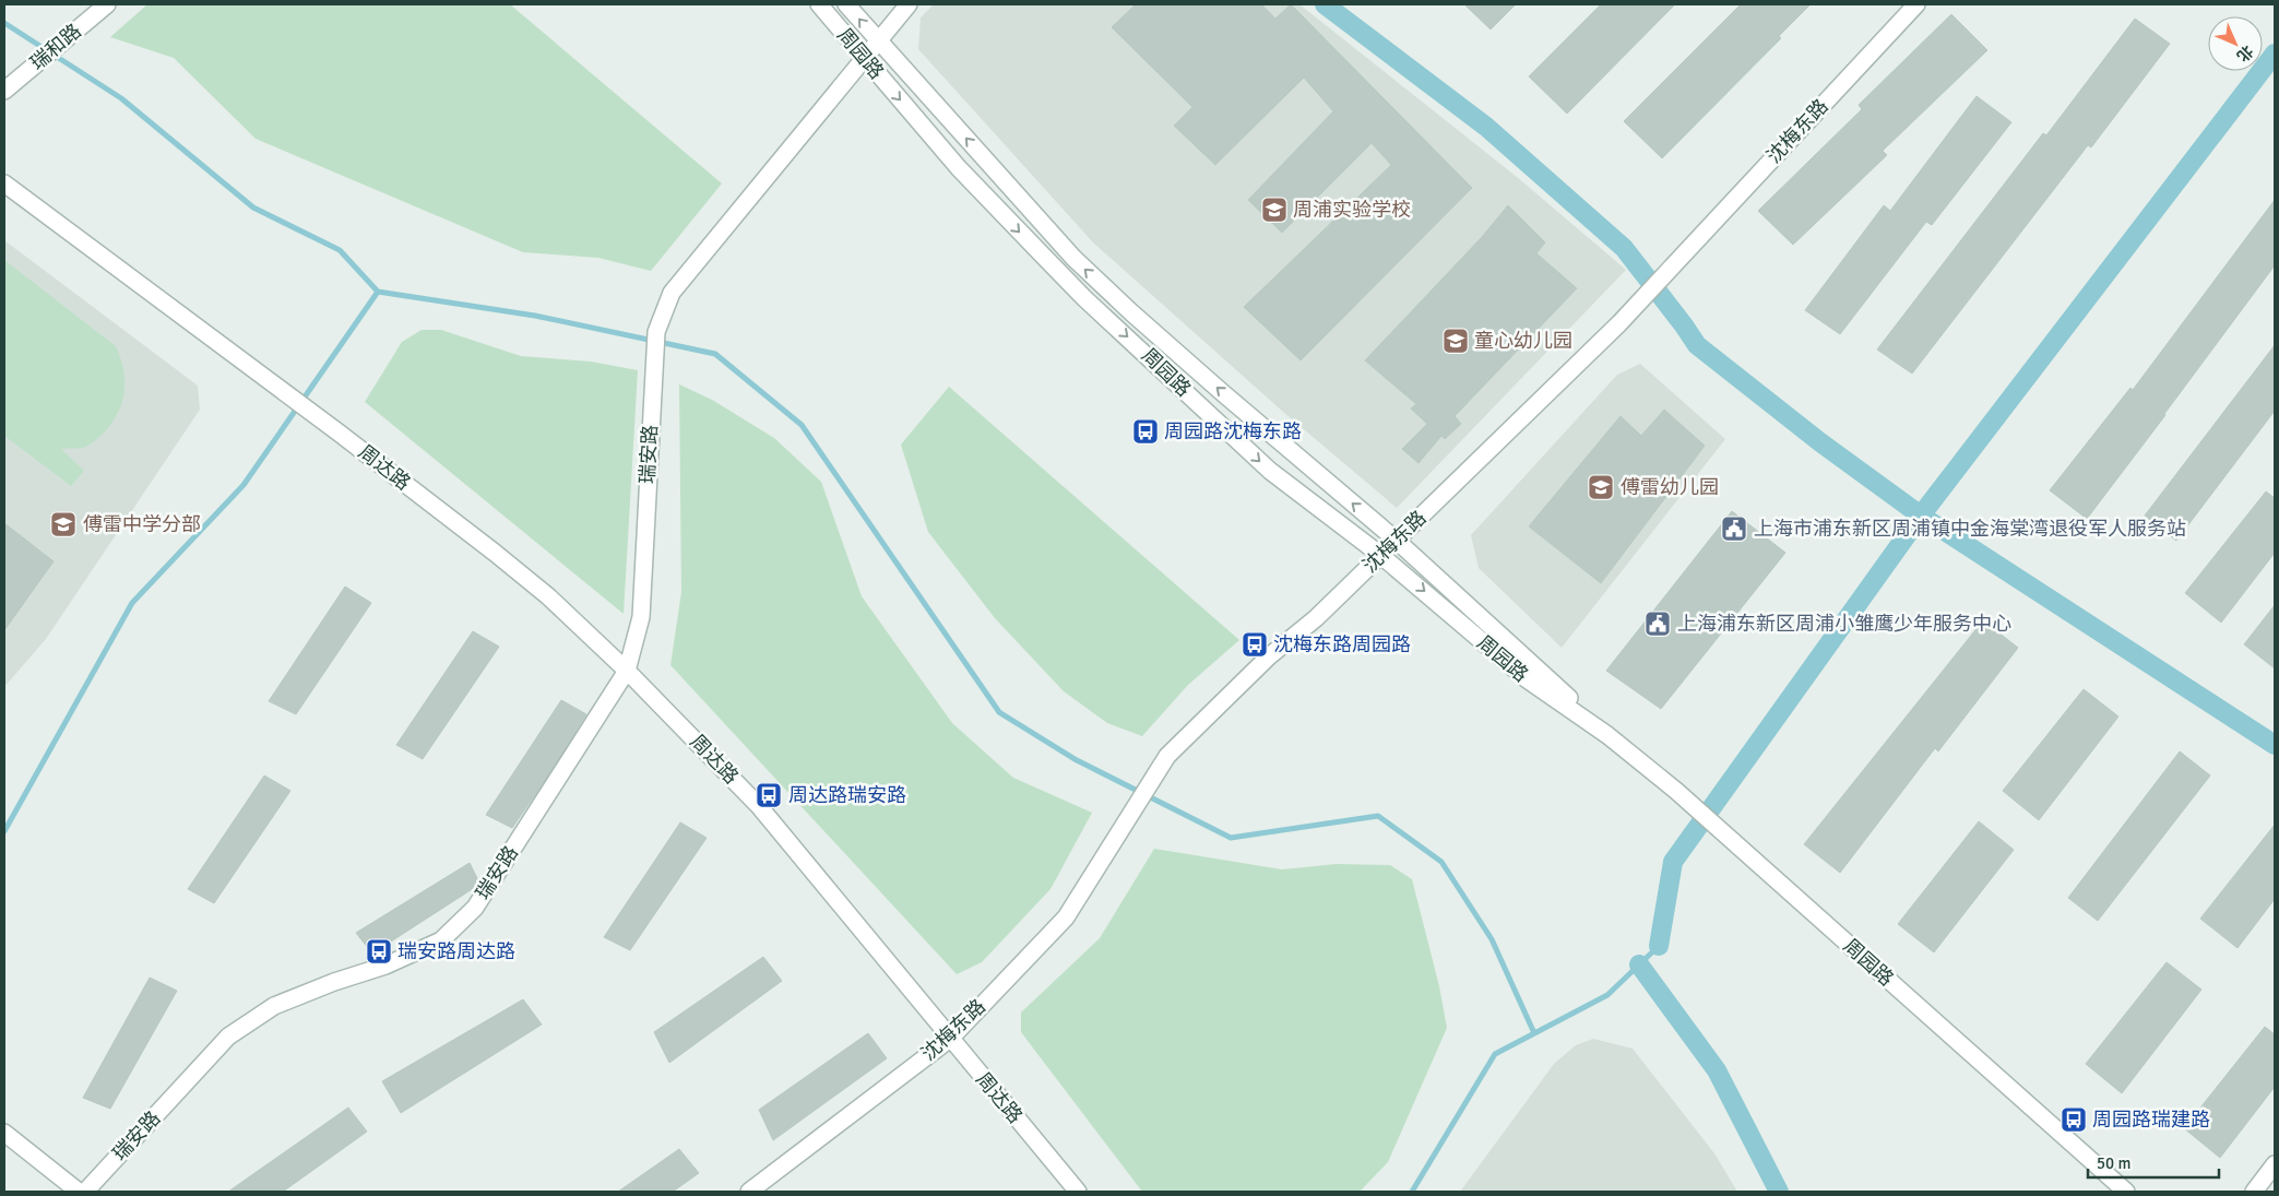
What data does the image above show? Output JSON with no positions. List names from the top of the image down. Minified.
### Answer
{"streets":{"street":["瑞和路","周园路","沈梅东路","瑞安路","周达路"]},"crossings":[["周园路","沈梅东路"],["周园路","瑞安路"],["沈梅东路","周达路"],["瑞安路","周达路"]],"places":{"school or university":["周浦实验学校","童心幼儿园","傅雷幼儿园","傅雷中学分部"],"bus stop":["周园路沈梅东路","沈梅东路周园路","周达路瑞安路","瑞安路周达路","周园路瑞建路"],"public building":["上海市浦东新区周浦镇中金海棠湾退役军人服务站","上海浦东新区周浦小雏鹰少年服务中心"]},"scale_bar":"50 m","north":"bottom right"}
